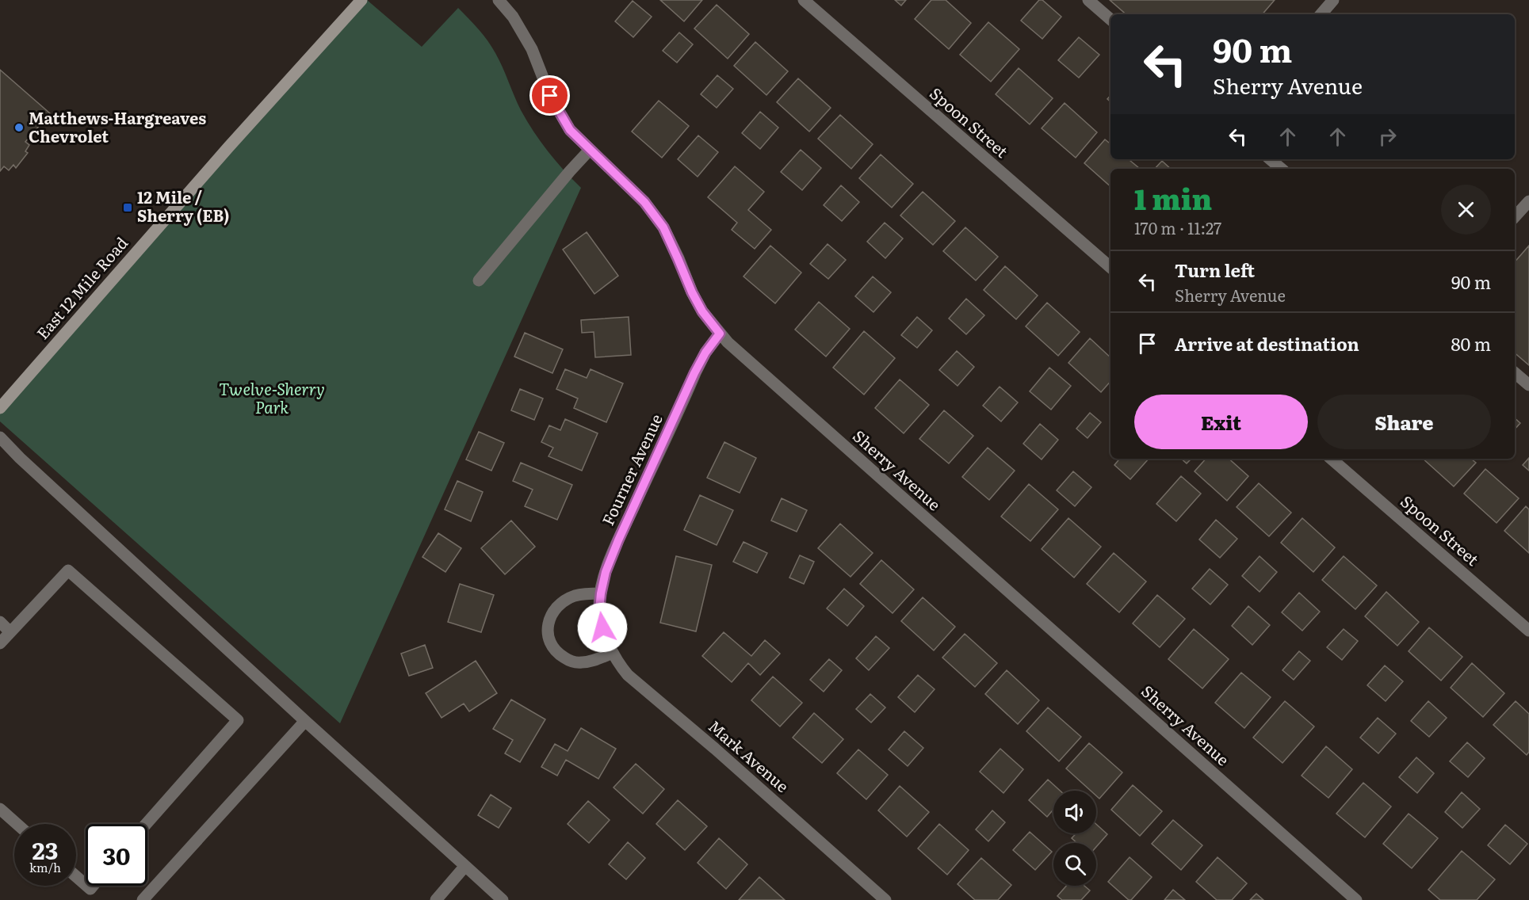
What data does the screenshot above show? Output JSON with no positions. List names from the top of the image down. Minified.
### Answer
{"streets":{"main road":["East 12 Mile Road"],"street":["Spoon Street","Fourner Avenue","Sherry Avenue","Mark Avenue"]},"crossings":[["Fourner Avenue","Sherry Avenue"],["Fourner Avenue","Mark Avenue"]],"parks":["Twelve-Sherry Park"],"places":{"other":["Matthews-Hargreaves Chevrolet"],"transit":["12 Mile / Sherry (EB)"]},"page":{"turn":["90 m","Sherry Avenue"],"heading":["1 min","170 m · 11:27"],"list":[{"name":"Turn left","note":"Sherry Avenue","value":"90 m"},{"name":"Arrive at destination","value":"80 m"}],"buttons":["Exit","Share"],"speed":"23 km/h","limit":"30"}}
